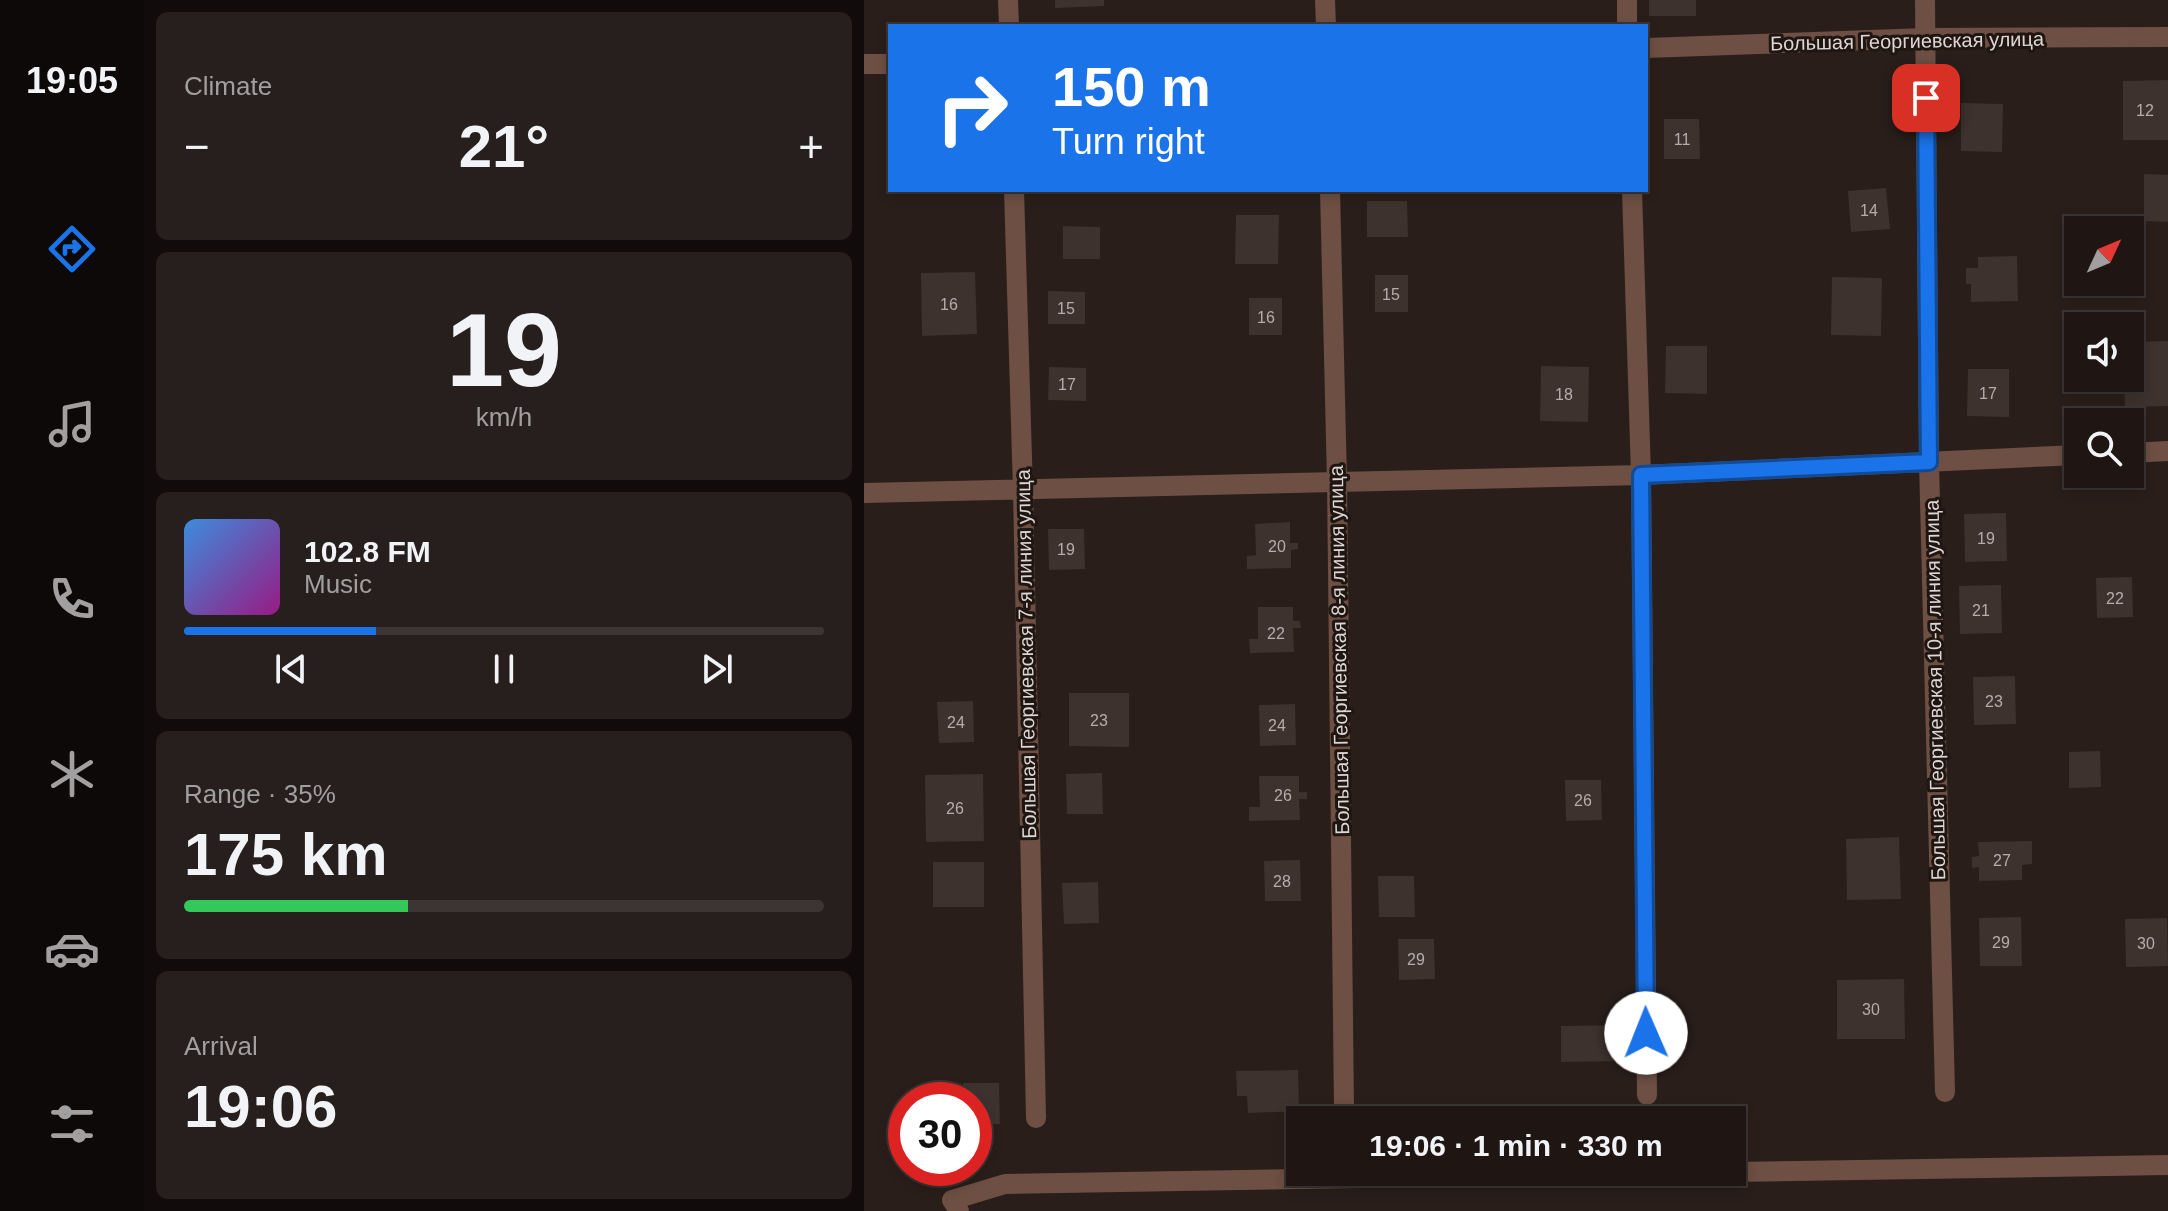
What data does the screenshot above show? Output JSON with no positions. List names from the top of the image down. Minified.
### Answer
{"streets":{"street":["Большая Георгиевская улица","Большая Георгиевская 8-я линия улица","Большая Георгиевская 7-я линия улица","Большая Георгиевская 10-я линия улица"]},"crossings":[["Большая Георгиевская улица","Большая Георгиевская 10-я линия улица"]],"house_numbers":["12","11","14","15","16","15","16","17","17","18","19","20","19","22","21","22","23","23","24","24","26","26","26","27","28","29","30","29","30"],"north":"top right","page":{"tabs":"19:05","tile":["Climate",["19","km/h"],["Range · 35%","175 km"],["Arrival","19:06"]],"turn":["150 m","Turn right"],"heat":["−","21°","+"],"song":["102.8 FM","Music"],"limit":"30","trip":"19:06 · 1 min · 330 m"}}
